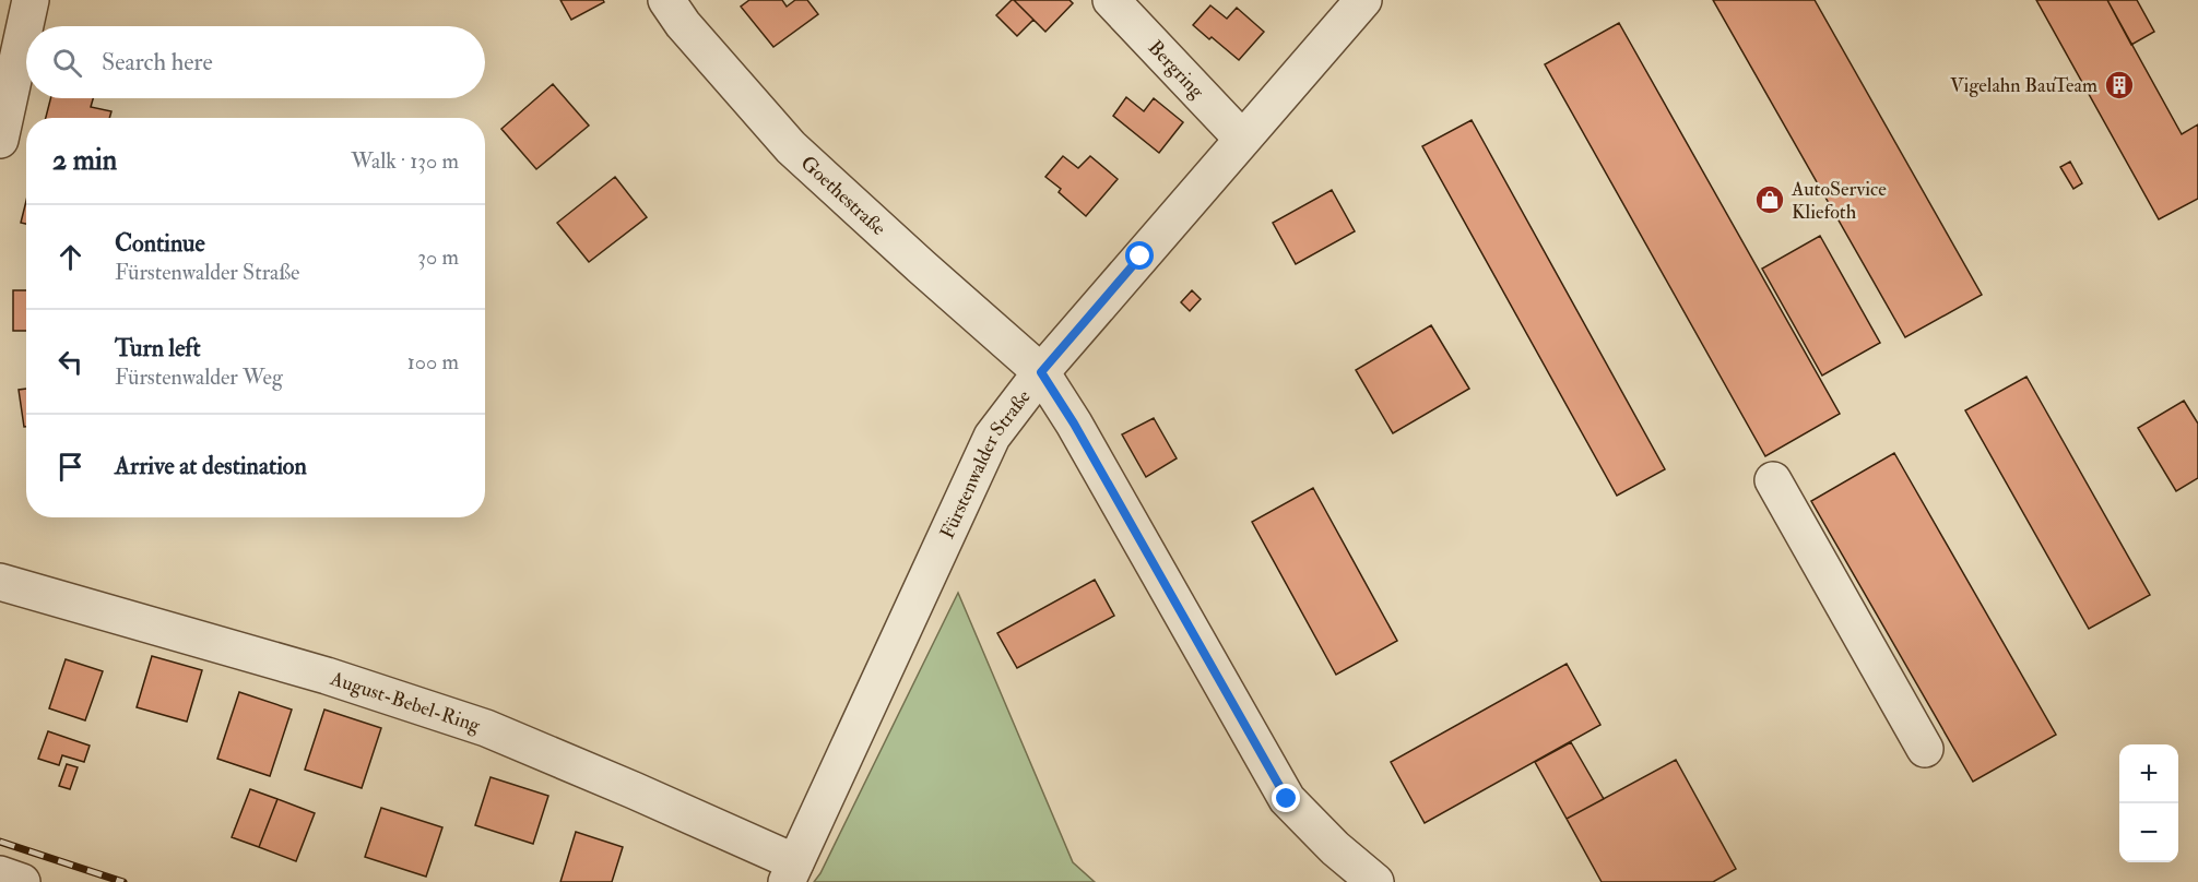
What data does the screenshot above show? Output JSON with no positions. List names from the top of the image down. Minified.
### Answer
{"streets":{"street":["Bergring","Goethestraße","Fürstenwalder Straße","August-Bebel-Ring"]},"crossings":[["Bergring","Fürstenwalder Straße"],["Goethestraße","Fürstenwalder Straße"],["Fürstenwalder Straße","August-Bebel-Ring"]],"places":{"building":["Vigelahn BauTeam"],"shop":["AutoService Kliefoth"]},"page":{"search":"Search here","heading":["2 min","Walk · 130 m"],"list":[["Continue","Fürstenwalder Straße","30 m"],["Turn left","Fürstenwalder Weg","100 m"],"Arrive at destination"],"map_buttons":["+","−"]}}
